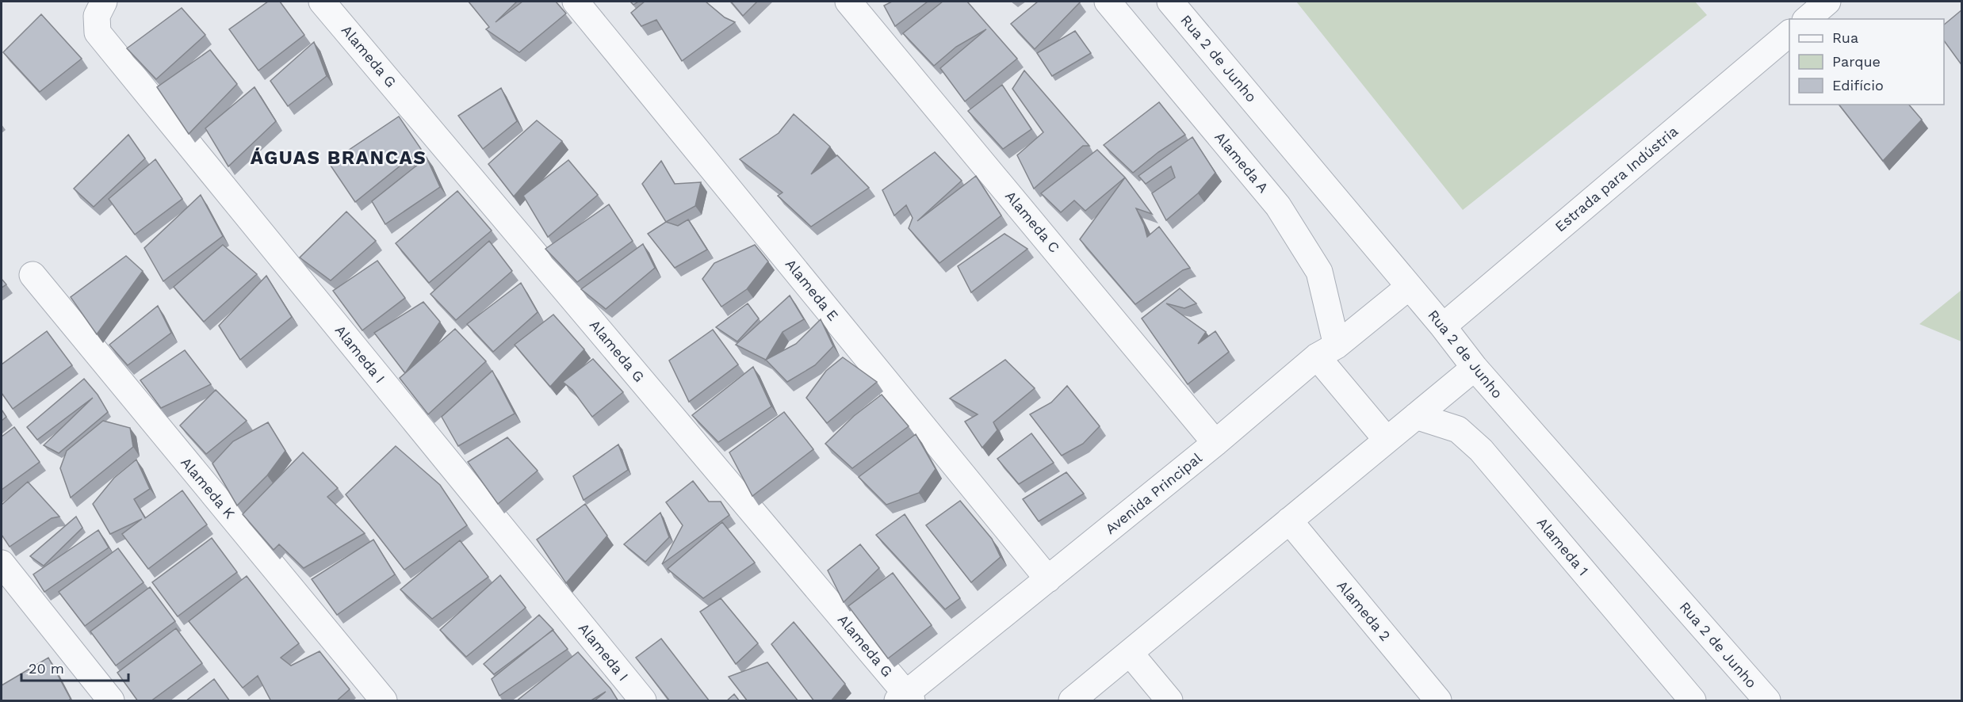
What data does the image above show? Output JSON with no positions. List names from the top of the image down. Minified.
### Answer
{"streets":{"street":["Alameda G","Rua 2 de Junho","Alameda A","Estrada para Indústria","Alameda C","Alameda E","Alameda I","Alameda K","Avenida Principal","Alameda 1","Alameda 2"]},"crossings":[["Alameda G","Avenida Principal"],["Rua 2 de Junho","Estrada para Indústria"],["Rua 2 de Junho","Avenida Principal"],["Alameda A","Avenida Principal"],["Alameda C","Avenida Principal"],["Alameda E","Avenida Principal"]],"districts":["ÁGUAS BRANCAS"],"legend":["Rua","Parque","Edifício"],"scale_bar":"20 m"}
